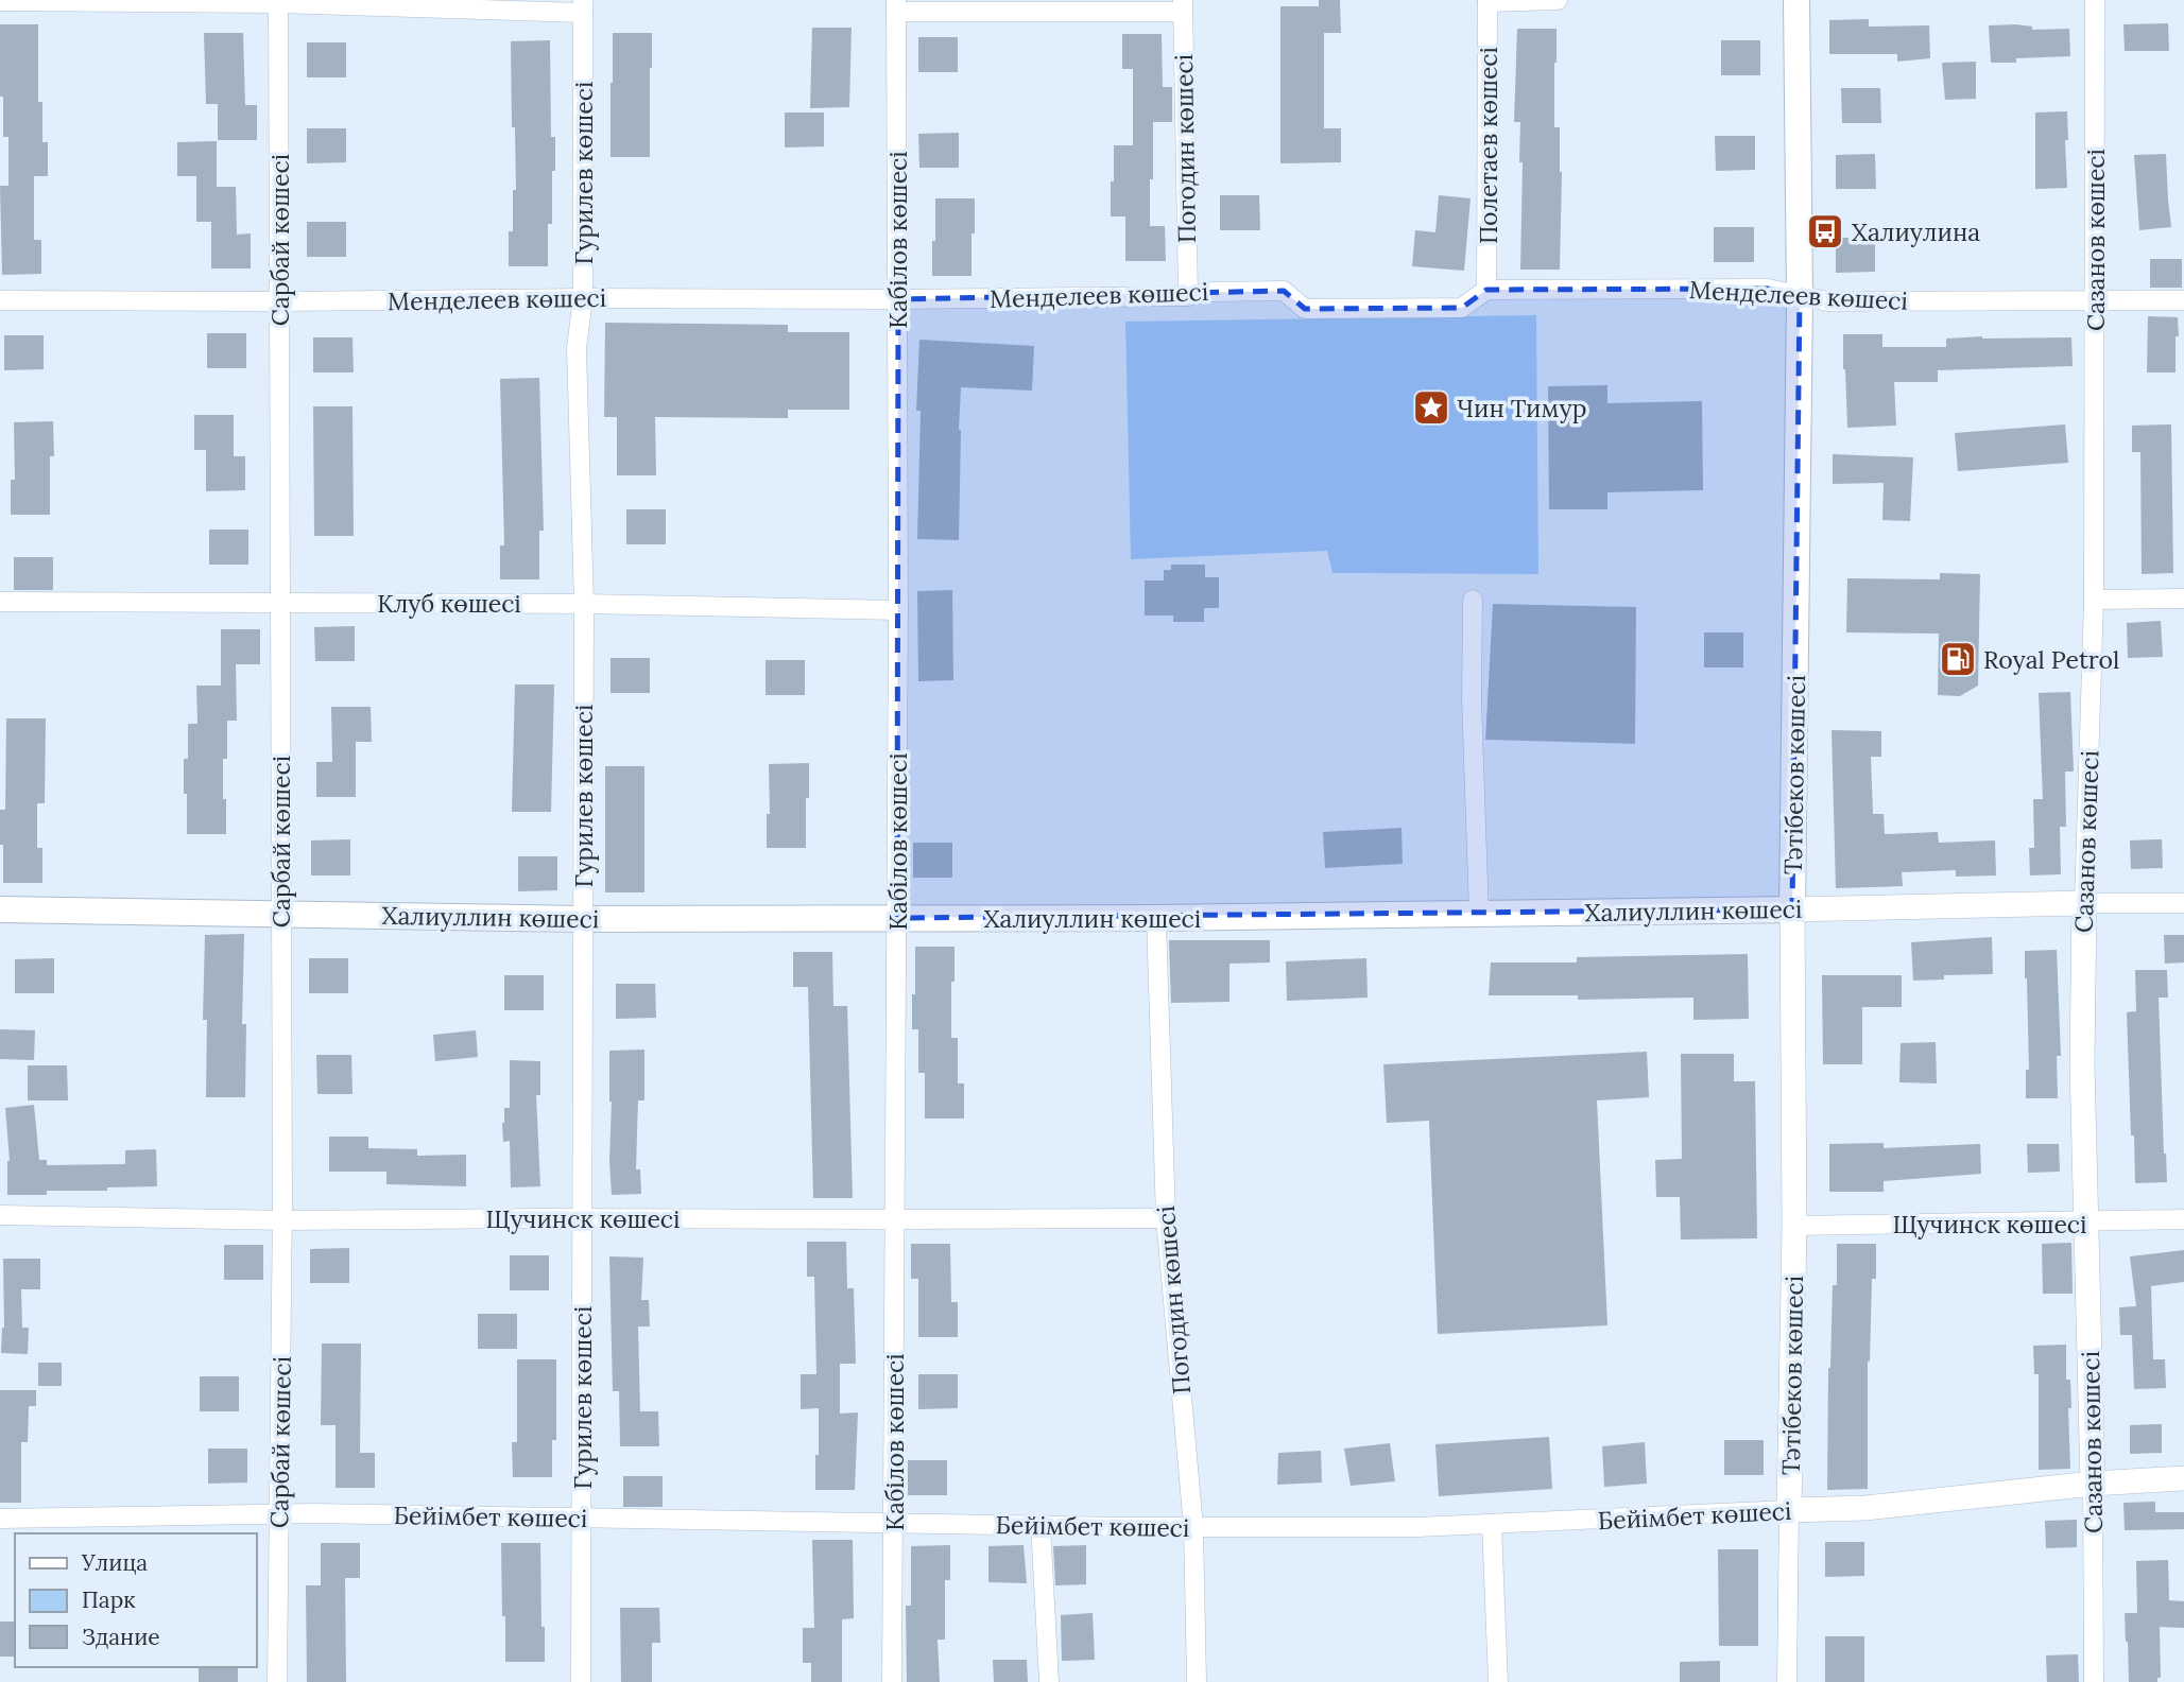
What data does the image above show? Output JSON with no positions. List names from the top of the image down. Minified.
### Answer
{"streets":{"main road":["Тәтібеков көшесі","Халиуллин көшесі"],"street":["Полетаев көшесі","Погодин көшесі","Гурилев көшесі","Сарбай көшесі","Кабілов көшесі","Сазанов көшесі","Менделеев көшесі","Клуб көшесі","Щучинск көшесі","Бейімбет көшесі"]},"crossings":[["Полетаев көшесі","Менделеев көшесі"],["Погодин көшесі","Менделеев көшесі"],["Погодин көшесі","Халиуллин көшесі"],["Погодин көшесі","Щучинск көшесі"],["Погодин көшесі","Бейімбет көшесі"],["Гурилев көшесі","Менделеев көшесі"],["Гурилев көшесі","Клуб көшесі"],["Гурилев көшесі","Халиуллин көшесі"],["Гурилев көшесі","Щучинск көшесі"],["Гурилев көшесі","Бейімбет көшесі"],["Сарбай көшесі","Менделеев көшесі"],["Сарбай көшесі","Клуб көшесі"],["Сарбай көшесі","Халиуллин көшесі"],["Сарбай көшесі","Щучинск көшесі"],["Сарбай көшесі","Бейімбет көшесі"],["Кабілов көшесі","Менделеев көшесі"],["Кабілов көшесі","Клуб көшесі"],["Кабілов көшесі","Халиуллин көшесі"],["Кабілов көшесі","Щучинск көшесі"],["Кабілов көшесі","Бейімбет көшесі"],["Сазанов көшесі","Менделеев көшесі"],["Сазанов көшесі","Халиуллин көшесі"],["Сазанов көшесі","Щучинск көшесі"],["Сазанов көшесі","Бейімбет көшесі"],["Менделеев көшесі","Тәтібеков көшесі"],["Тәтібеков көшесі","Халиуллин көшесі"],["Тәтібеков көшесі","Щучинск көшесі"],["Тәтібеков көшесі","Бейімбет көшесі"]],"places":{"bus stop":["Халиулина"],"place":["Чин Тимур"],"fuel station":["Royal Petrol"]},"legend":["Улица","Парк","Здание"]}
